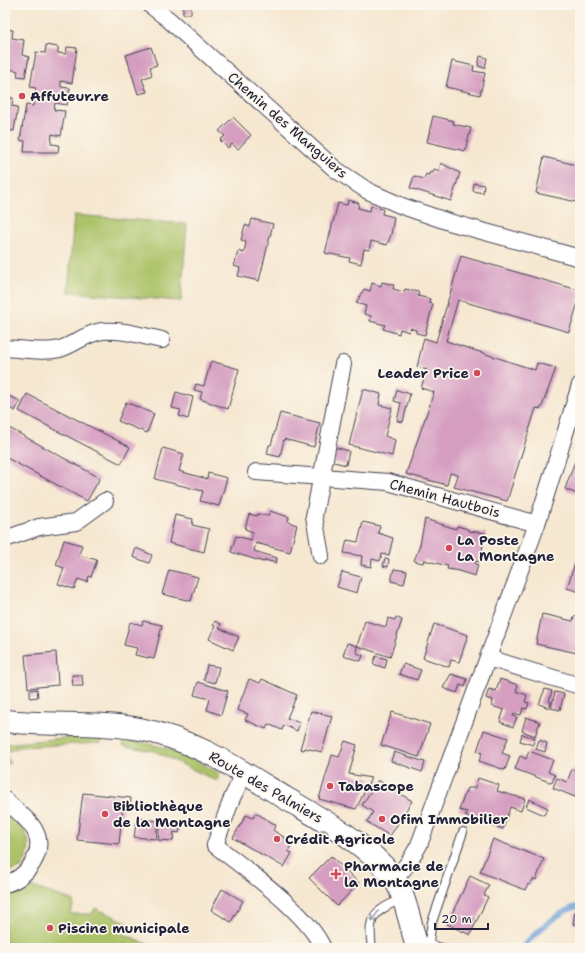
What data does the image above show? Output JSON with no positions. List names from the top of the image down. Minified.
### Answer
{"streets":{"main road":["Route des Palmiers"],"street":["Chemin des Manguiers","Chemin Hautbois"]},"places":{"other":["Affuteur.re","Leader Price","La Poste La Montagne","Tabascope","Bibliothèque de la Montagne","Ofim Immobilier","Crédit Agricole","Piscine municipale"],"health":["Pharmacie de la Montagne"]},"scale_bar":"20 m"}
